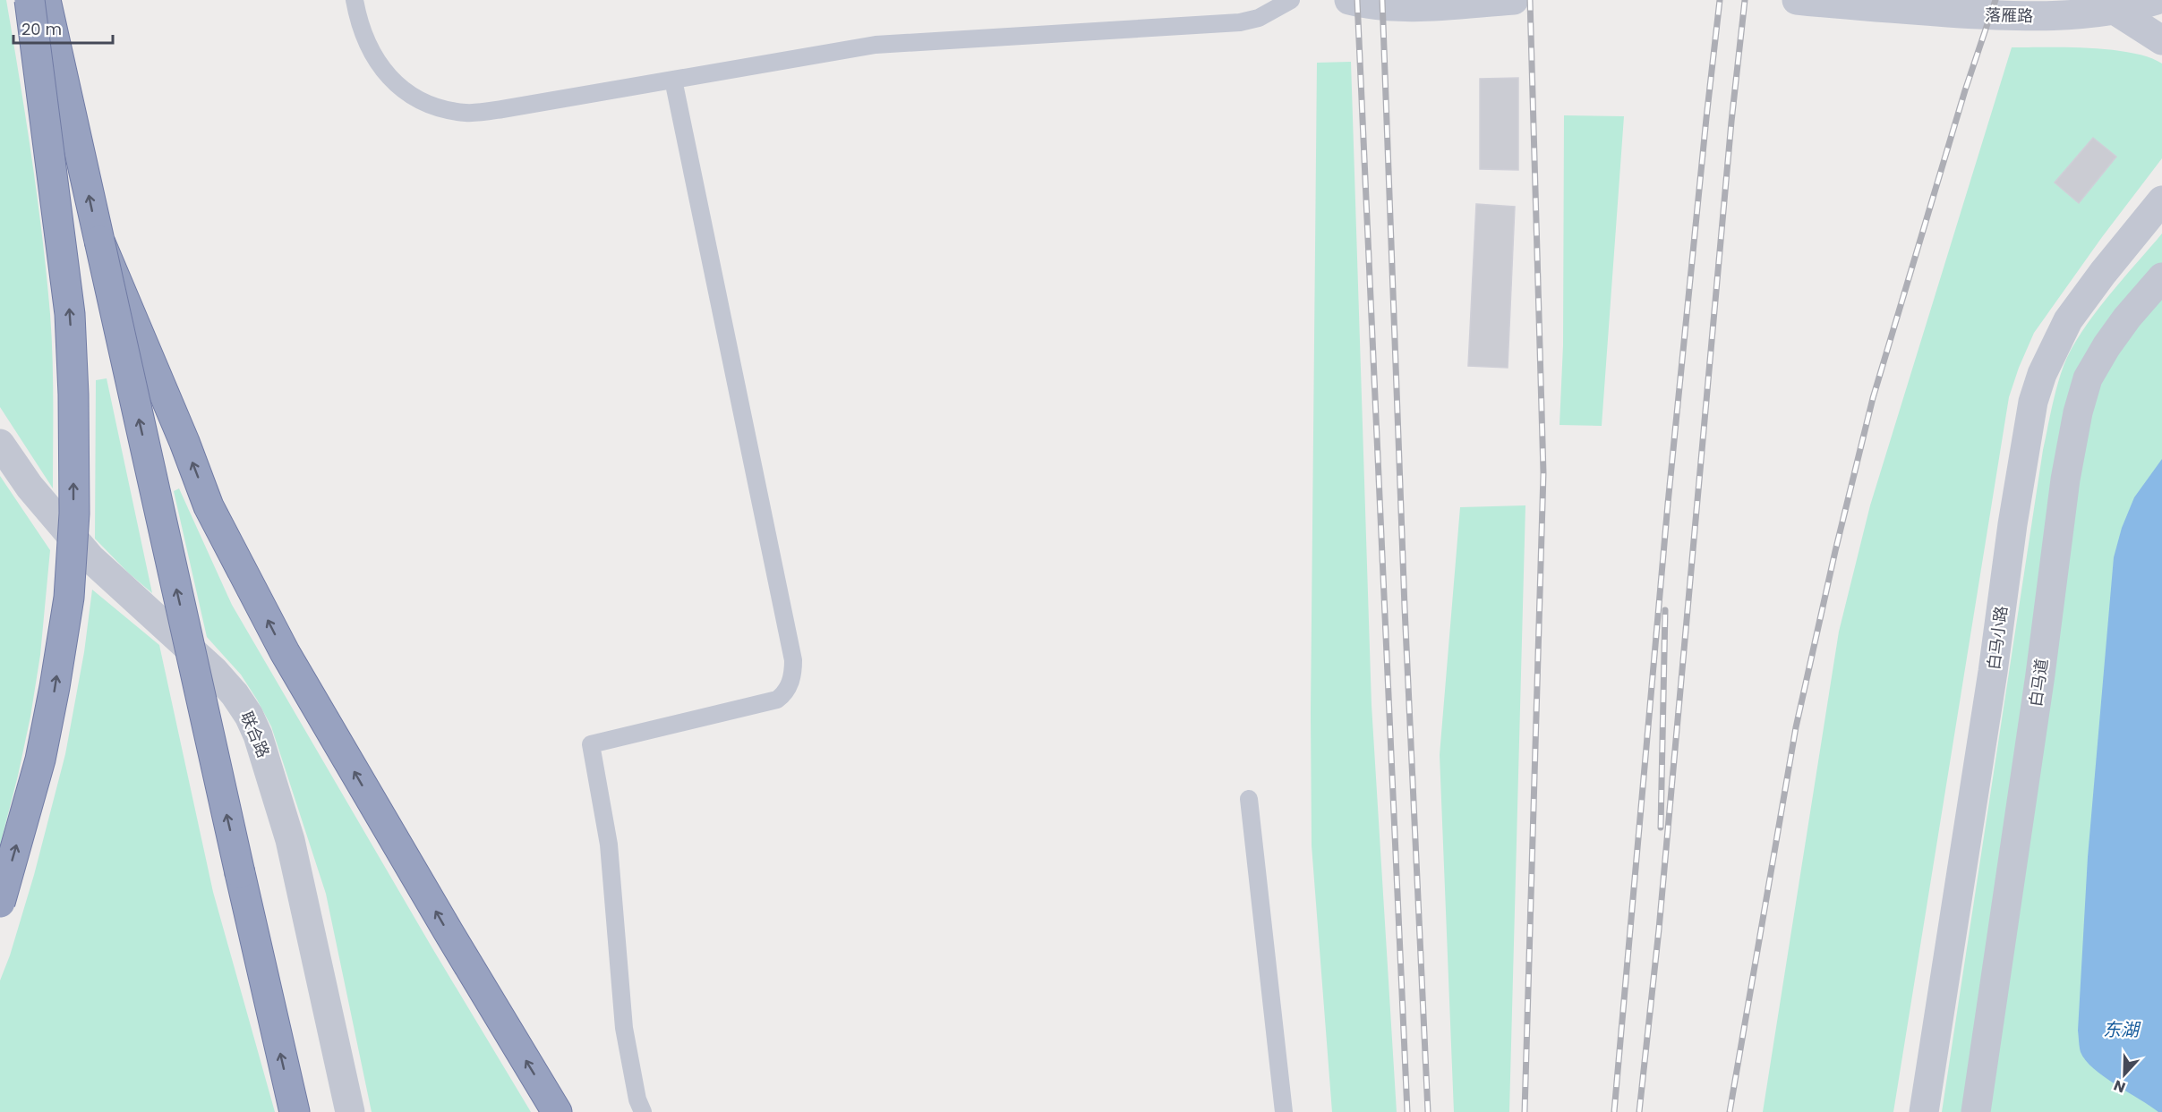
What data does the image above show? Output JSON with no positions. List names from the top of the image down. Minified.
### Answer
{"streets":{"street":["落雁路","白马小路","白马道","联合路"]},"water":["东湖"],"scale_bar":"20 m","north":"bottom"}
